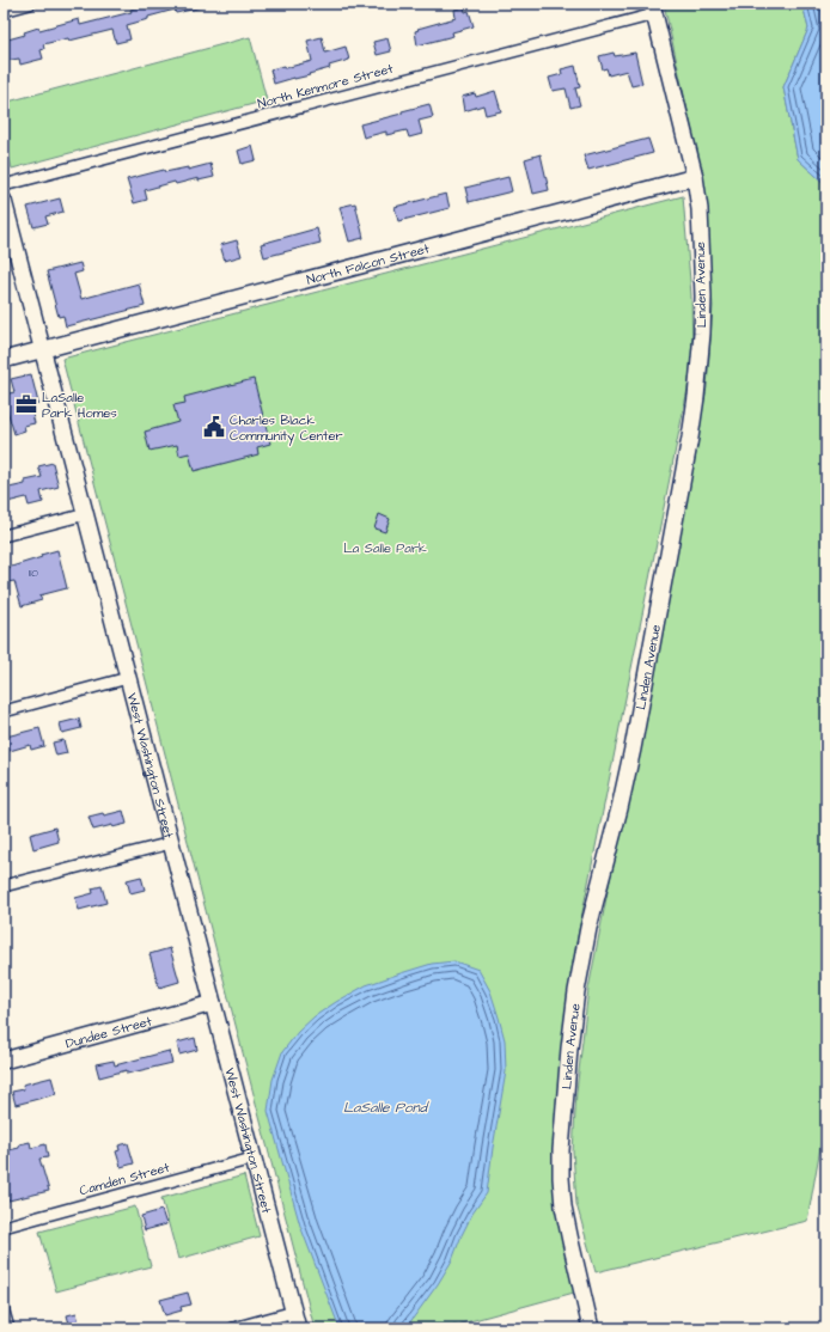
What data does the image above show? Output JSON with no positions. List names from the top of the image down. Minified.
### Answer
{"streets":{"street":["North Kenmore Street","North Falcon Street","Linden Avenue","West Washington Street","Dundee Street","Camden Street"]},"crossings":[["North Kenmore Street","Linden Avenue"],["North Falcon Street","Linden Avenue"],["North Falcon Street","West Washington Street"],["West Washington Street","Dundee Street"],["West Washington Street","Camden Street"]],"water":["LaSalle Pond"],"parks":["La Salle Park"],"places":{"office":["LaSalle Park Homes"],"public building":["Charles Black Community Center"]},"house_numbers":["110"]}
